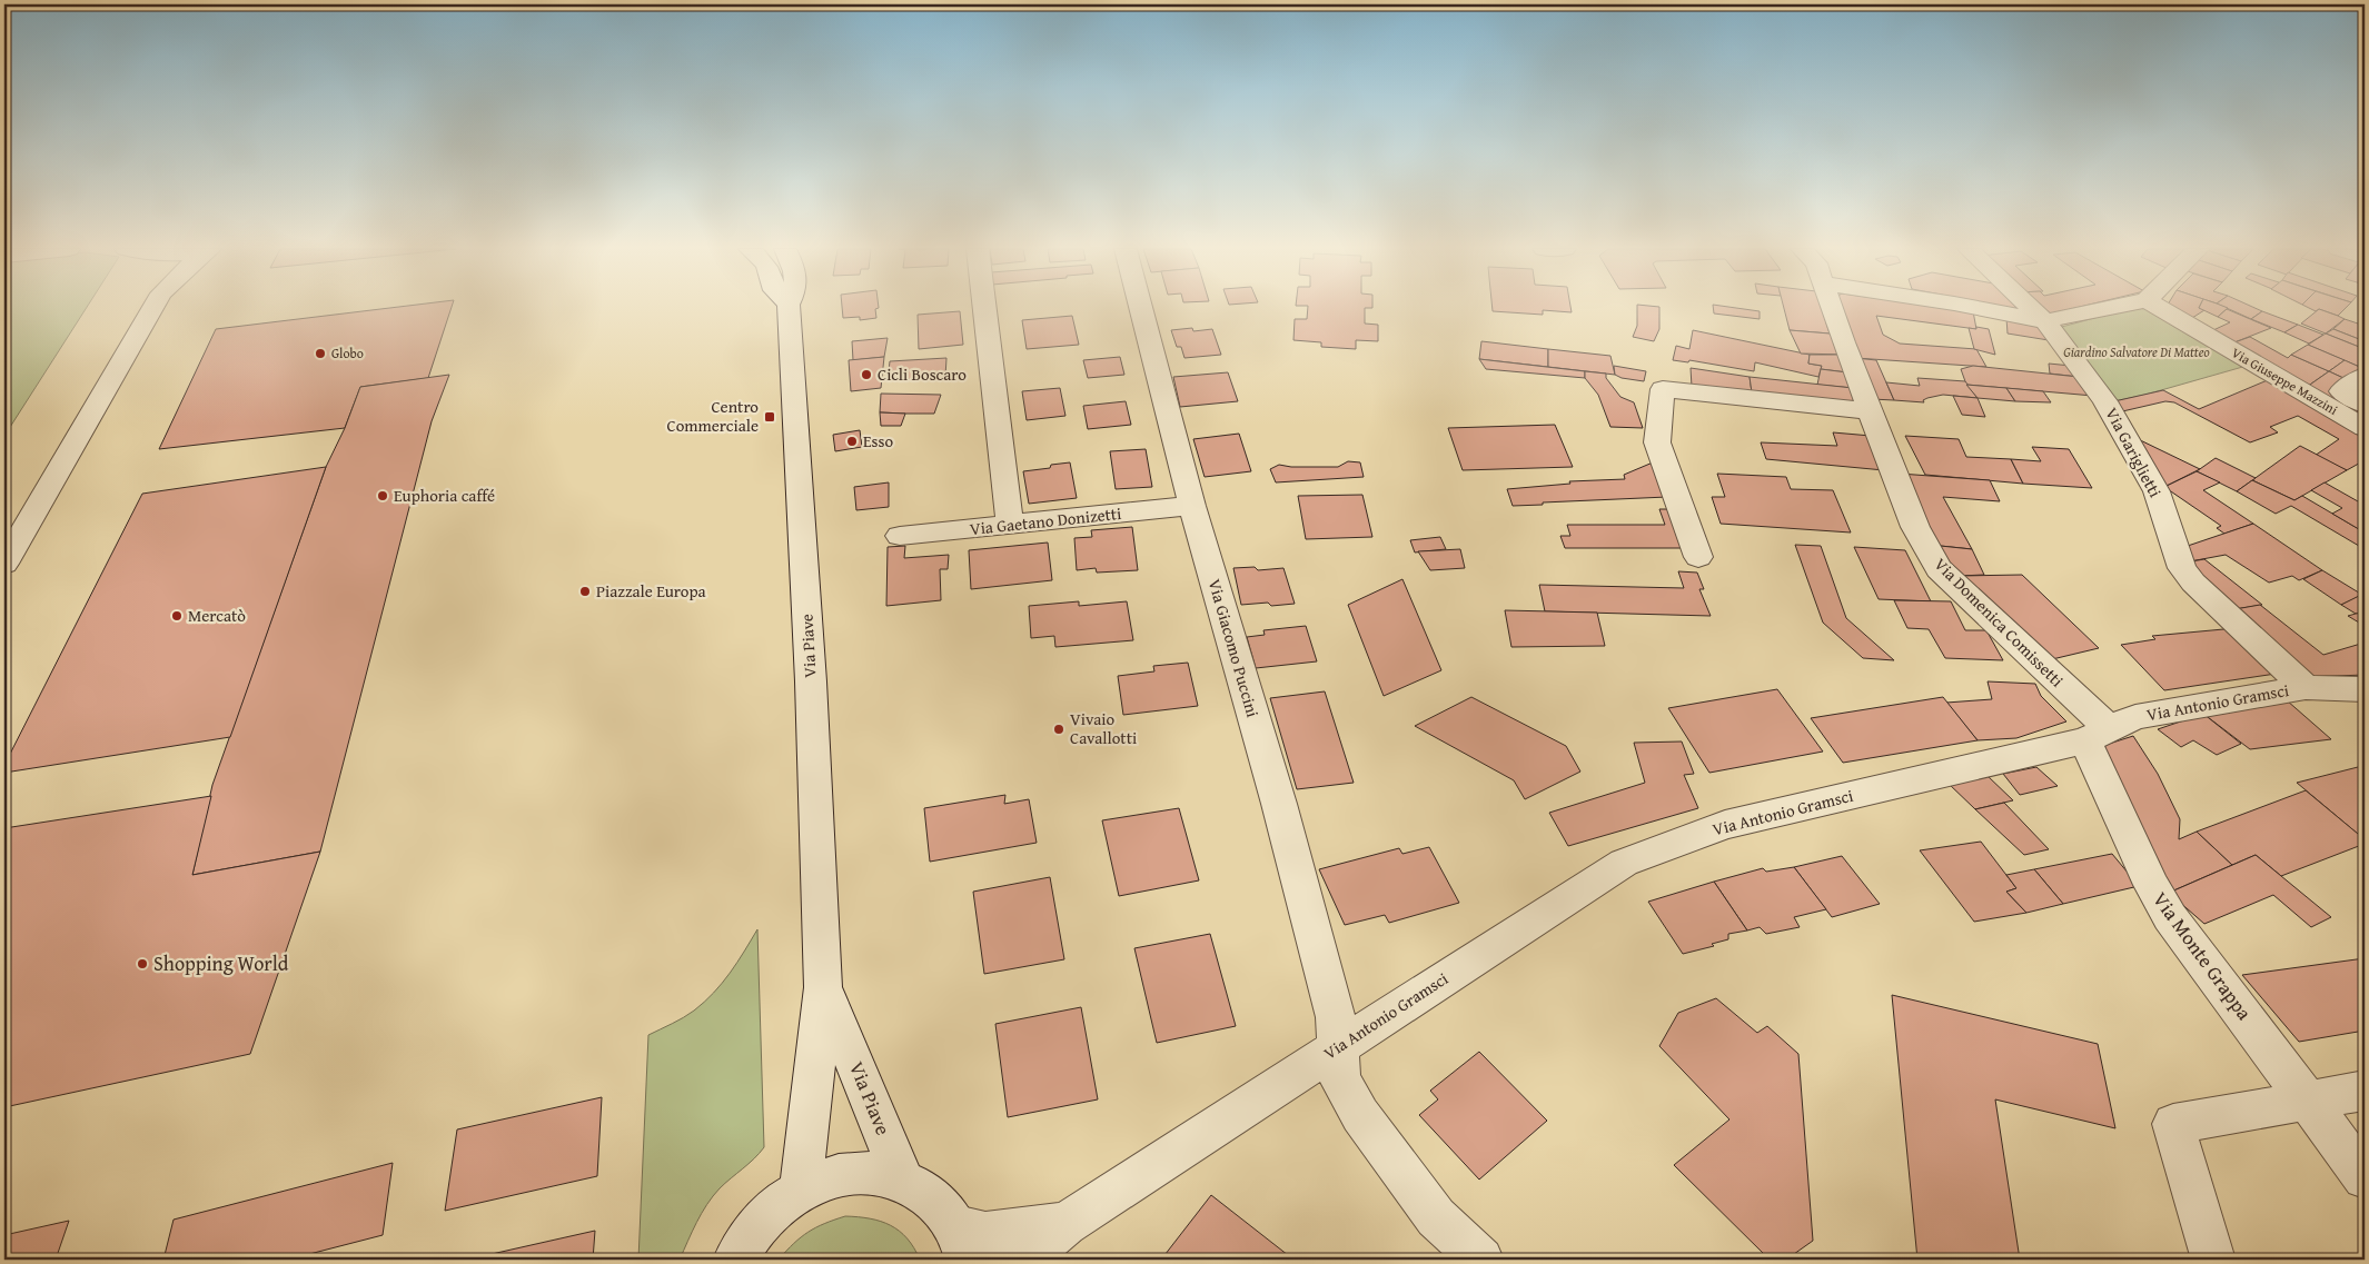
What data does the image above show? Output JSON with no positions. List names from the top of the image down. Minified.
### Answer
{"streets":{"street":["Via Giuseppe Mazzini","Via Gariglietti","Via Gaetano Donizetti","Via Domenica Comissetti","Via Piave","Via Giacomo Puccini","Via Antonio Gramsci","Via Monte Grappa"]},"crossings":[["Via Gariglietti","Via Antonio Gramsci"],["Via Gaetano Donizetti","Via Giacomo Puccini"],["Via Domenica Comissetti","Via Antonio Gramsci"],["Via Domenica Comissetti","Via Monte Grappa"],["Via Giacomo Puccini","Via Antonio Gramsci"],["Via Antonio Gramsci","Via Monte Grappa"]],"parks":["Giardino Salvatore Di Matteo"],"places":{"other":["Globo","Cicli Boscaro","Esso","Euphoria caffé","Piazzale Europa","Mercatò","Vivaio Cavallotti","Shopping World"],"transit":["Centro Commerciale"]}}
